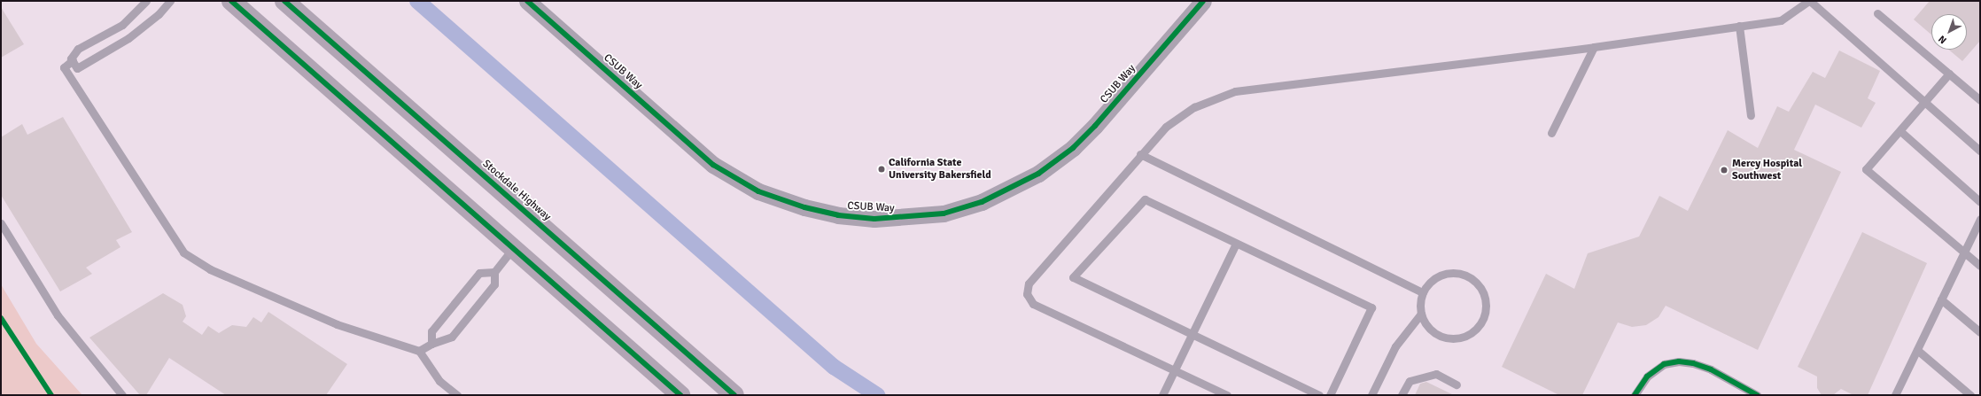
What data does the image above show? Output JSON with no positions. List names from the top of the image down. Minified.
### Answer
{"streets":{"main road":["Stockdale Highway"],"street":["CSUB Way"]},"places":["California State University Bakersfield","Mercy Hospital Southwest"],"north":"bottom left"}
